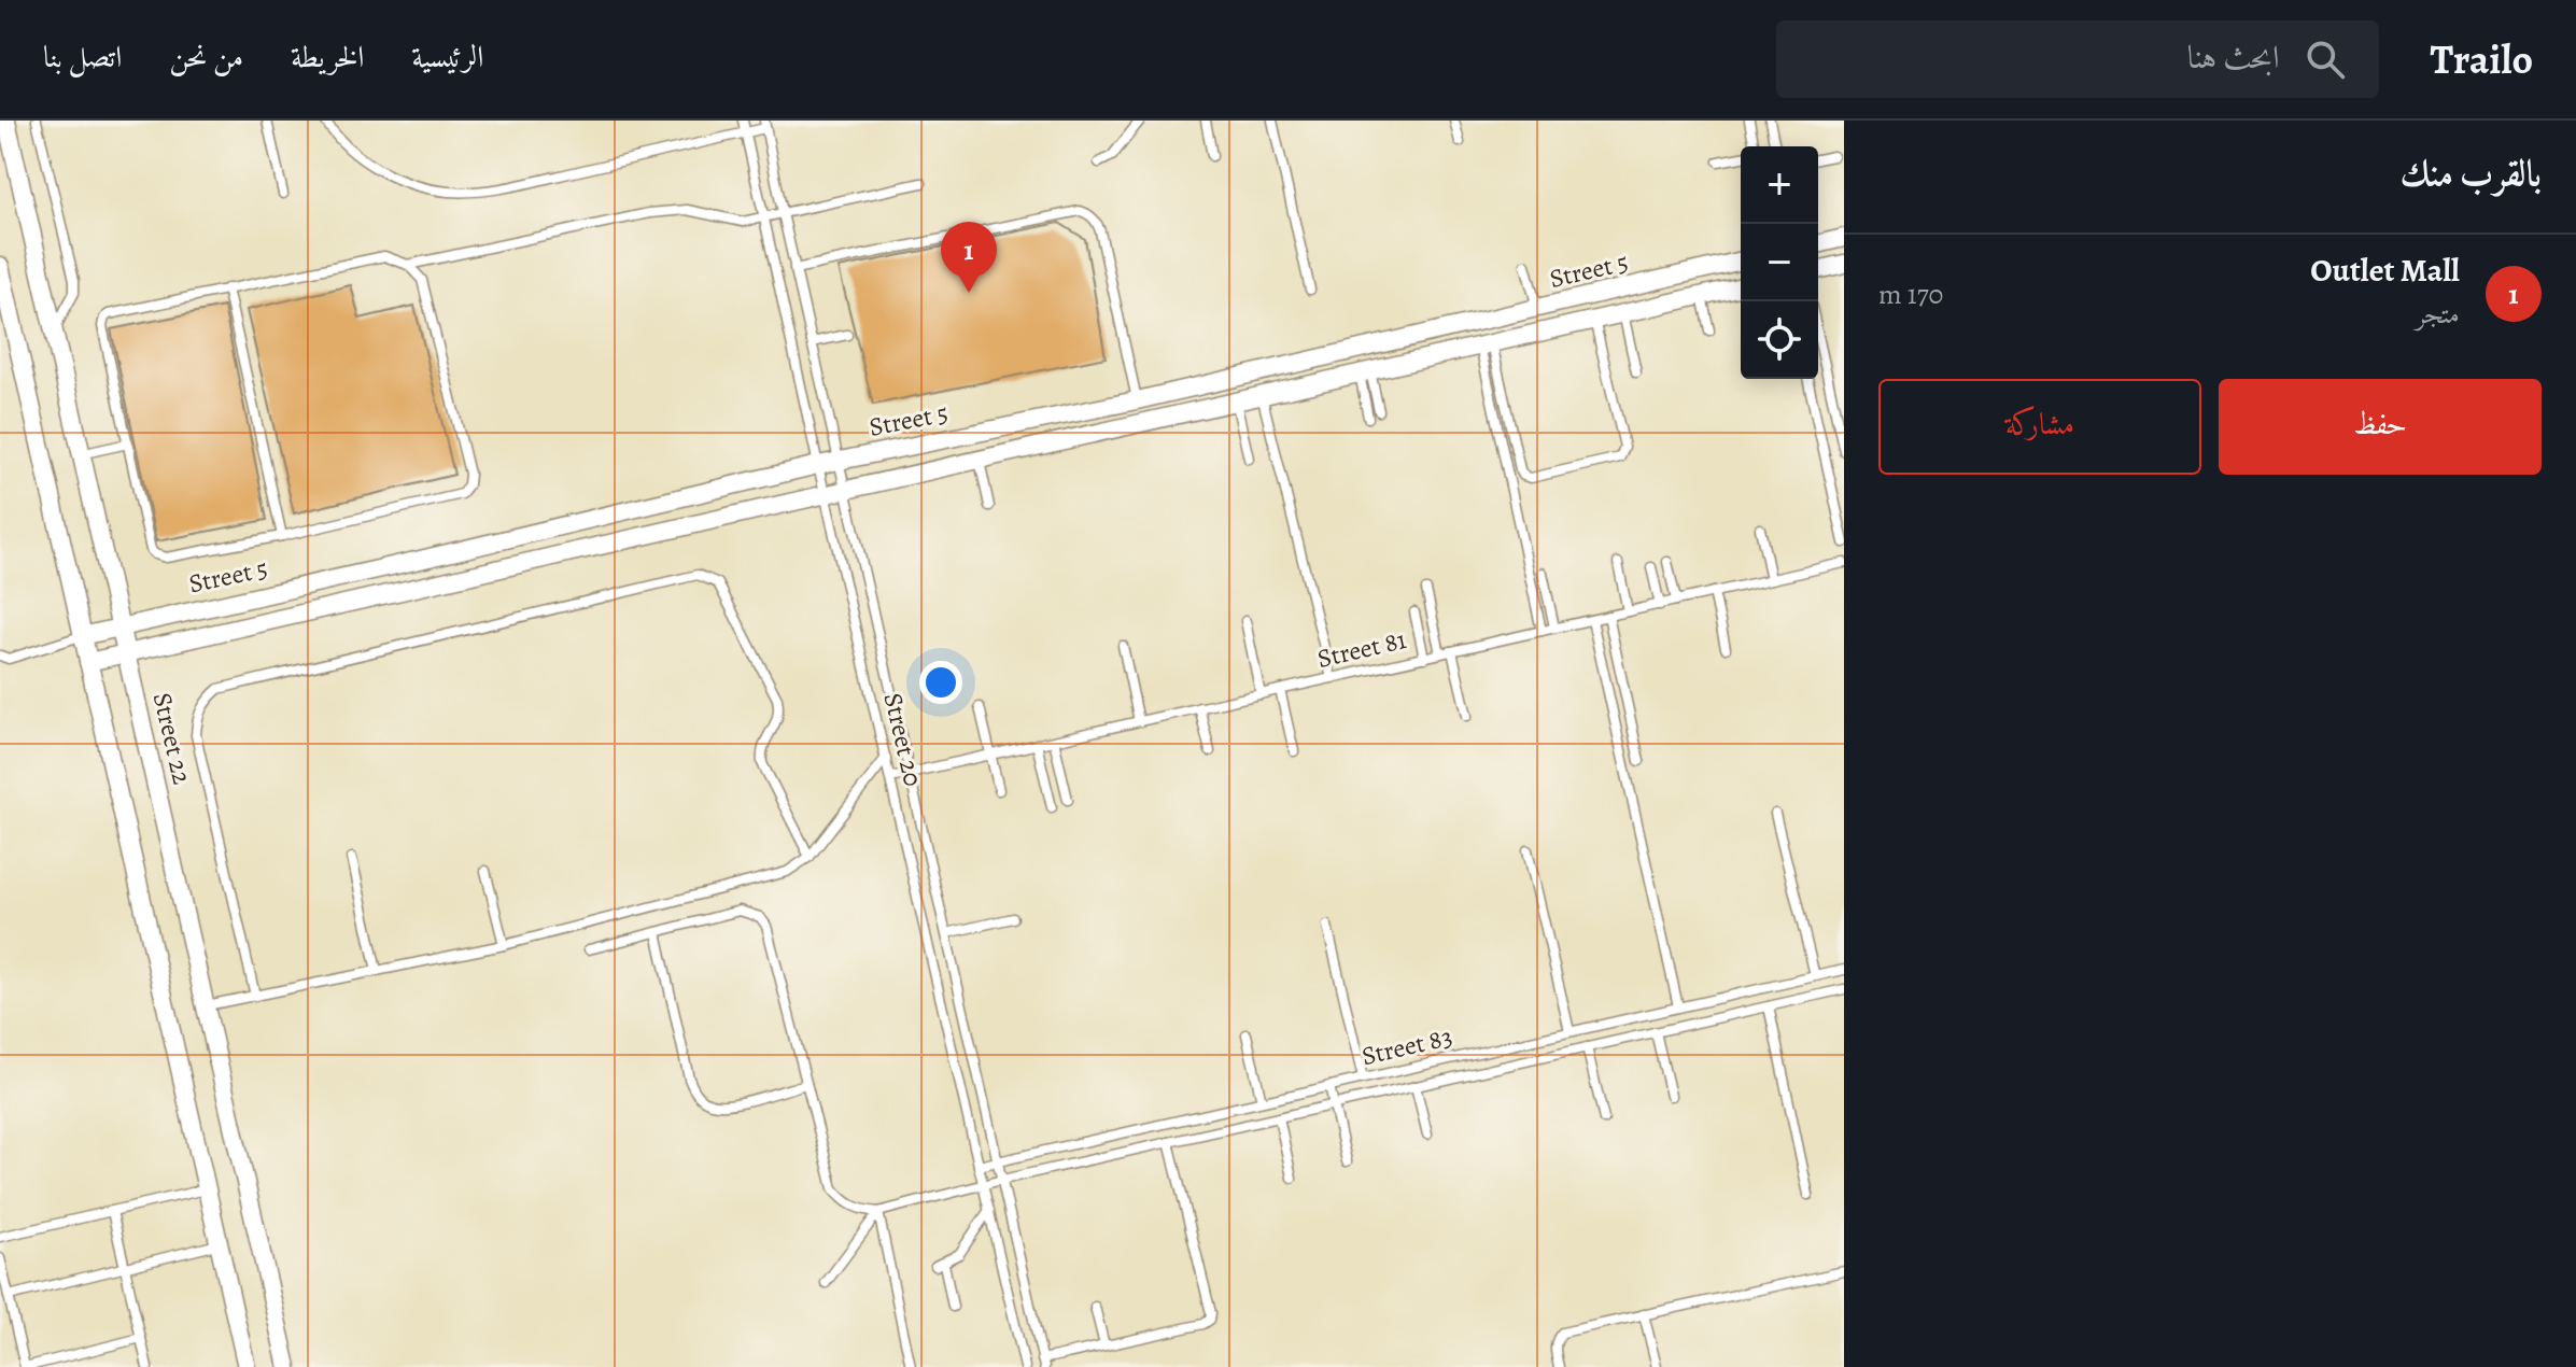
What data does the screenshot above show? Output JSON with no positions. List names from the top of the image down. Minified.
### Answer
{"streets":{"street":["Street 5","Street 22"],"lane":["Street 81","Street 20","Street 83"]},"crossings":[["Street 5","Street 22"],["Street 5","Street 20"],["Street 81","Street 20"],["Street 20","Street 83"]],"page":{"header":"Trailo","search":"ابحث هنا","nav":["الرئيسية","الخريطة","من نحن","اتصل بنا"],"heading":"بالقرب منك","map_buttons":["+","−"],"pins":"1","list":[{"mark":"1","name":"Outlet Mall","note":"متجر","value":"170 m"}],"buttons":["حفظ","مشاركة"]}}
